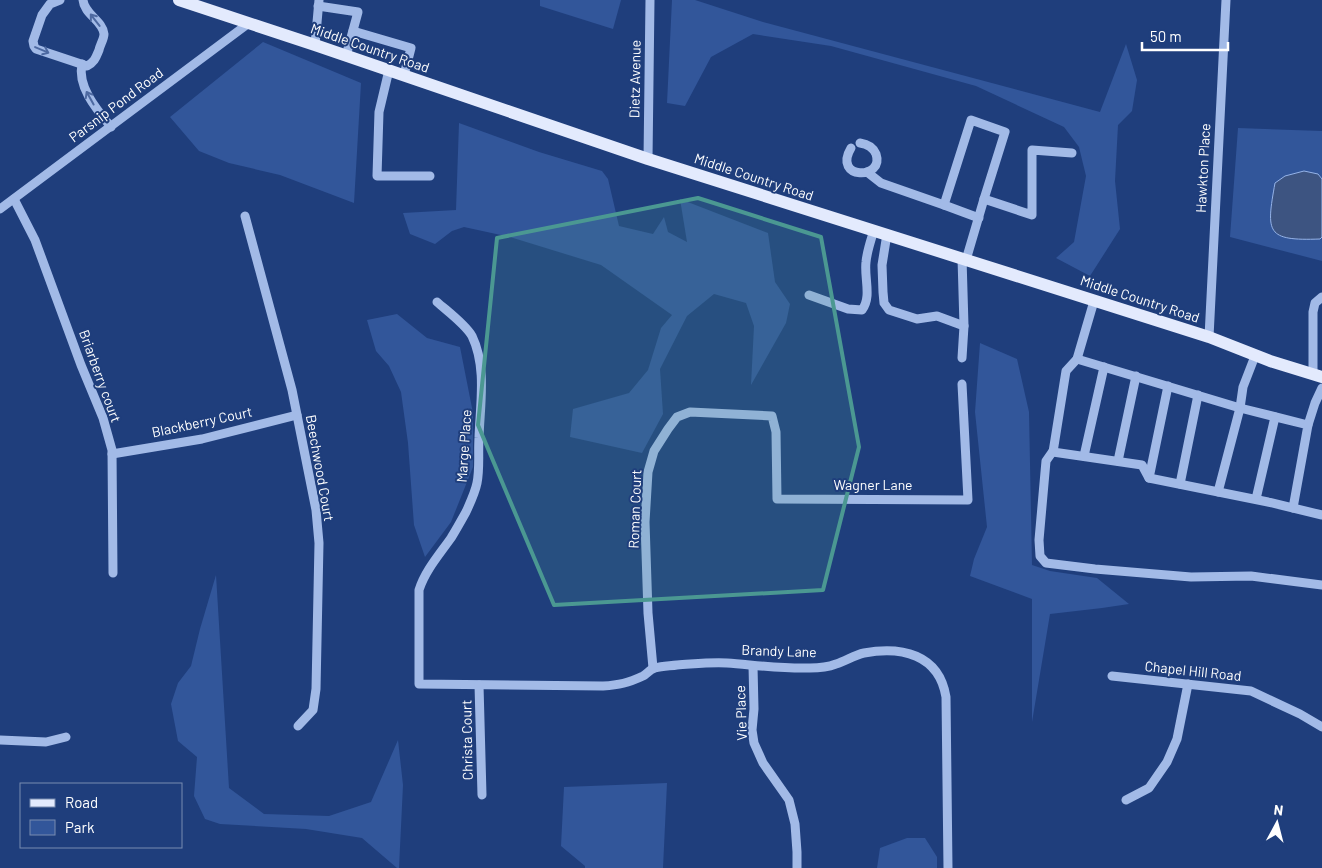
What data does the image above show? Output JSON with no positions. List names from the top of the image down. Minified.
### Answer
{"streets":{"main road":["Middle Country Road"],"street":["Dietz Avenue","Parsnip Pond Road","Hawkton Place","Briarberry court","Blackberry Court","Marge Place","Beechwood Court","Wagner Lane","Roman Court","Brandy Lane","Chapel Hill Road","Vie Place","Christa Court"]},"crossings":[["Middle Country Road","Dietz Avenue"],["Middle Country Road","Parsnip Pond Road"],["Middle Country Road","Hawkton Place"],["Parsnip Pond Road","Briarberry court"],["Briarberry court","Blackberry Court"],["Blackberry Court","Beechwood Court"],["Marge Place","Brandy Lane"],["Wagner Lane","Roman Court"],["Roman Court","Brandy Lane"],["Brandy Lane","Vie Place"],["Brandy Lane","Christa Court"]],"legend":["Road","Park"],"scale_bar":"50 m","north":"top"}
